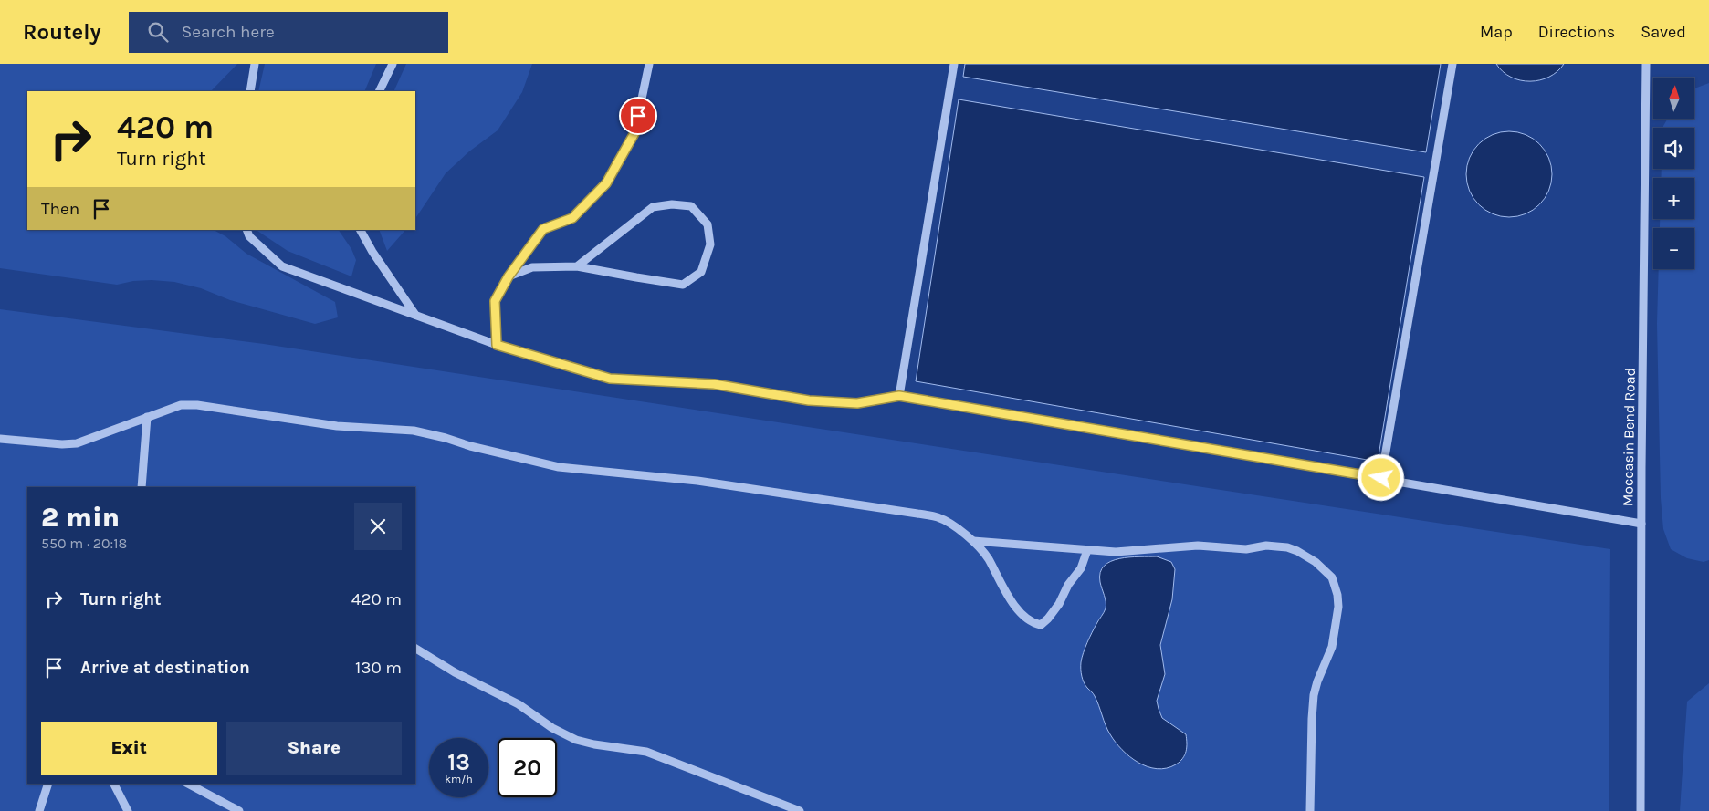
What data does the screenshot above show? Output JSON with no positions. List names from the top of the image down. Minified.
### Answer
{"streets":{"street":["Moccasin Bend Road"]},"north":"top","page":{"header":"Routely","search":"Search here","nav":["Map","Directions","Saved"],"map_buttons":["+","−"],"turn":["420 m","Turn right"],"then":"Then","heading":["2 min","550 m · 20:18"],"list":[{"name":"Turn right","value":"420 m"},{"name":"Arrive at destination","value":"130 m"}],"buttons":["Exit","Share"],"speed":"13 km/h","limit":"20"}}
